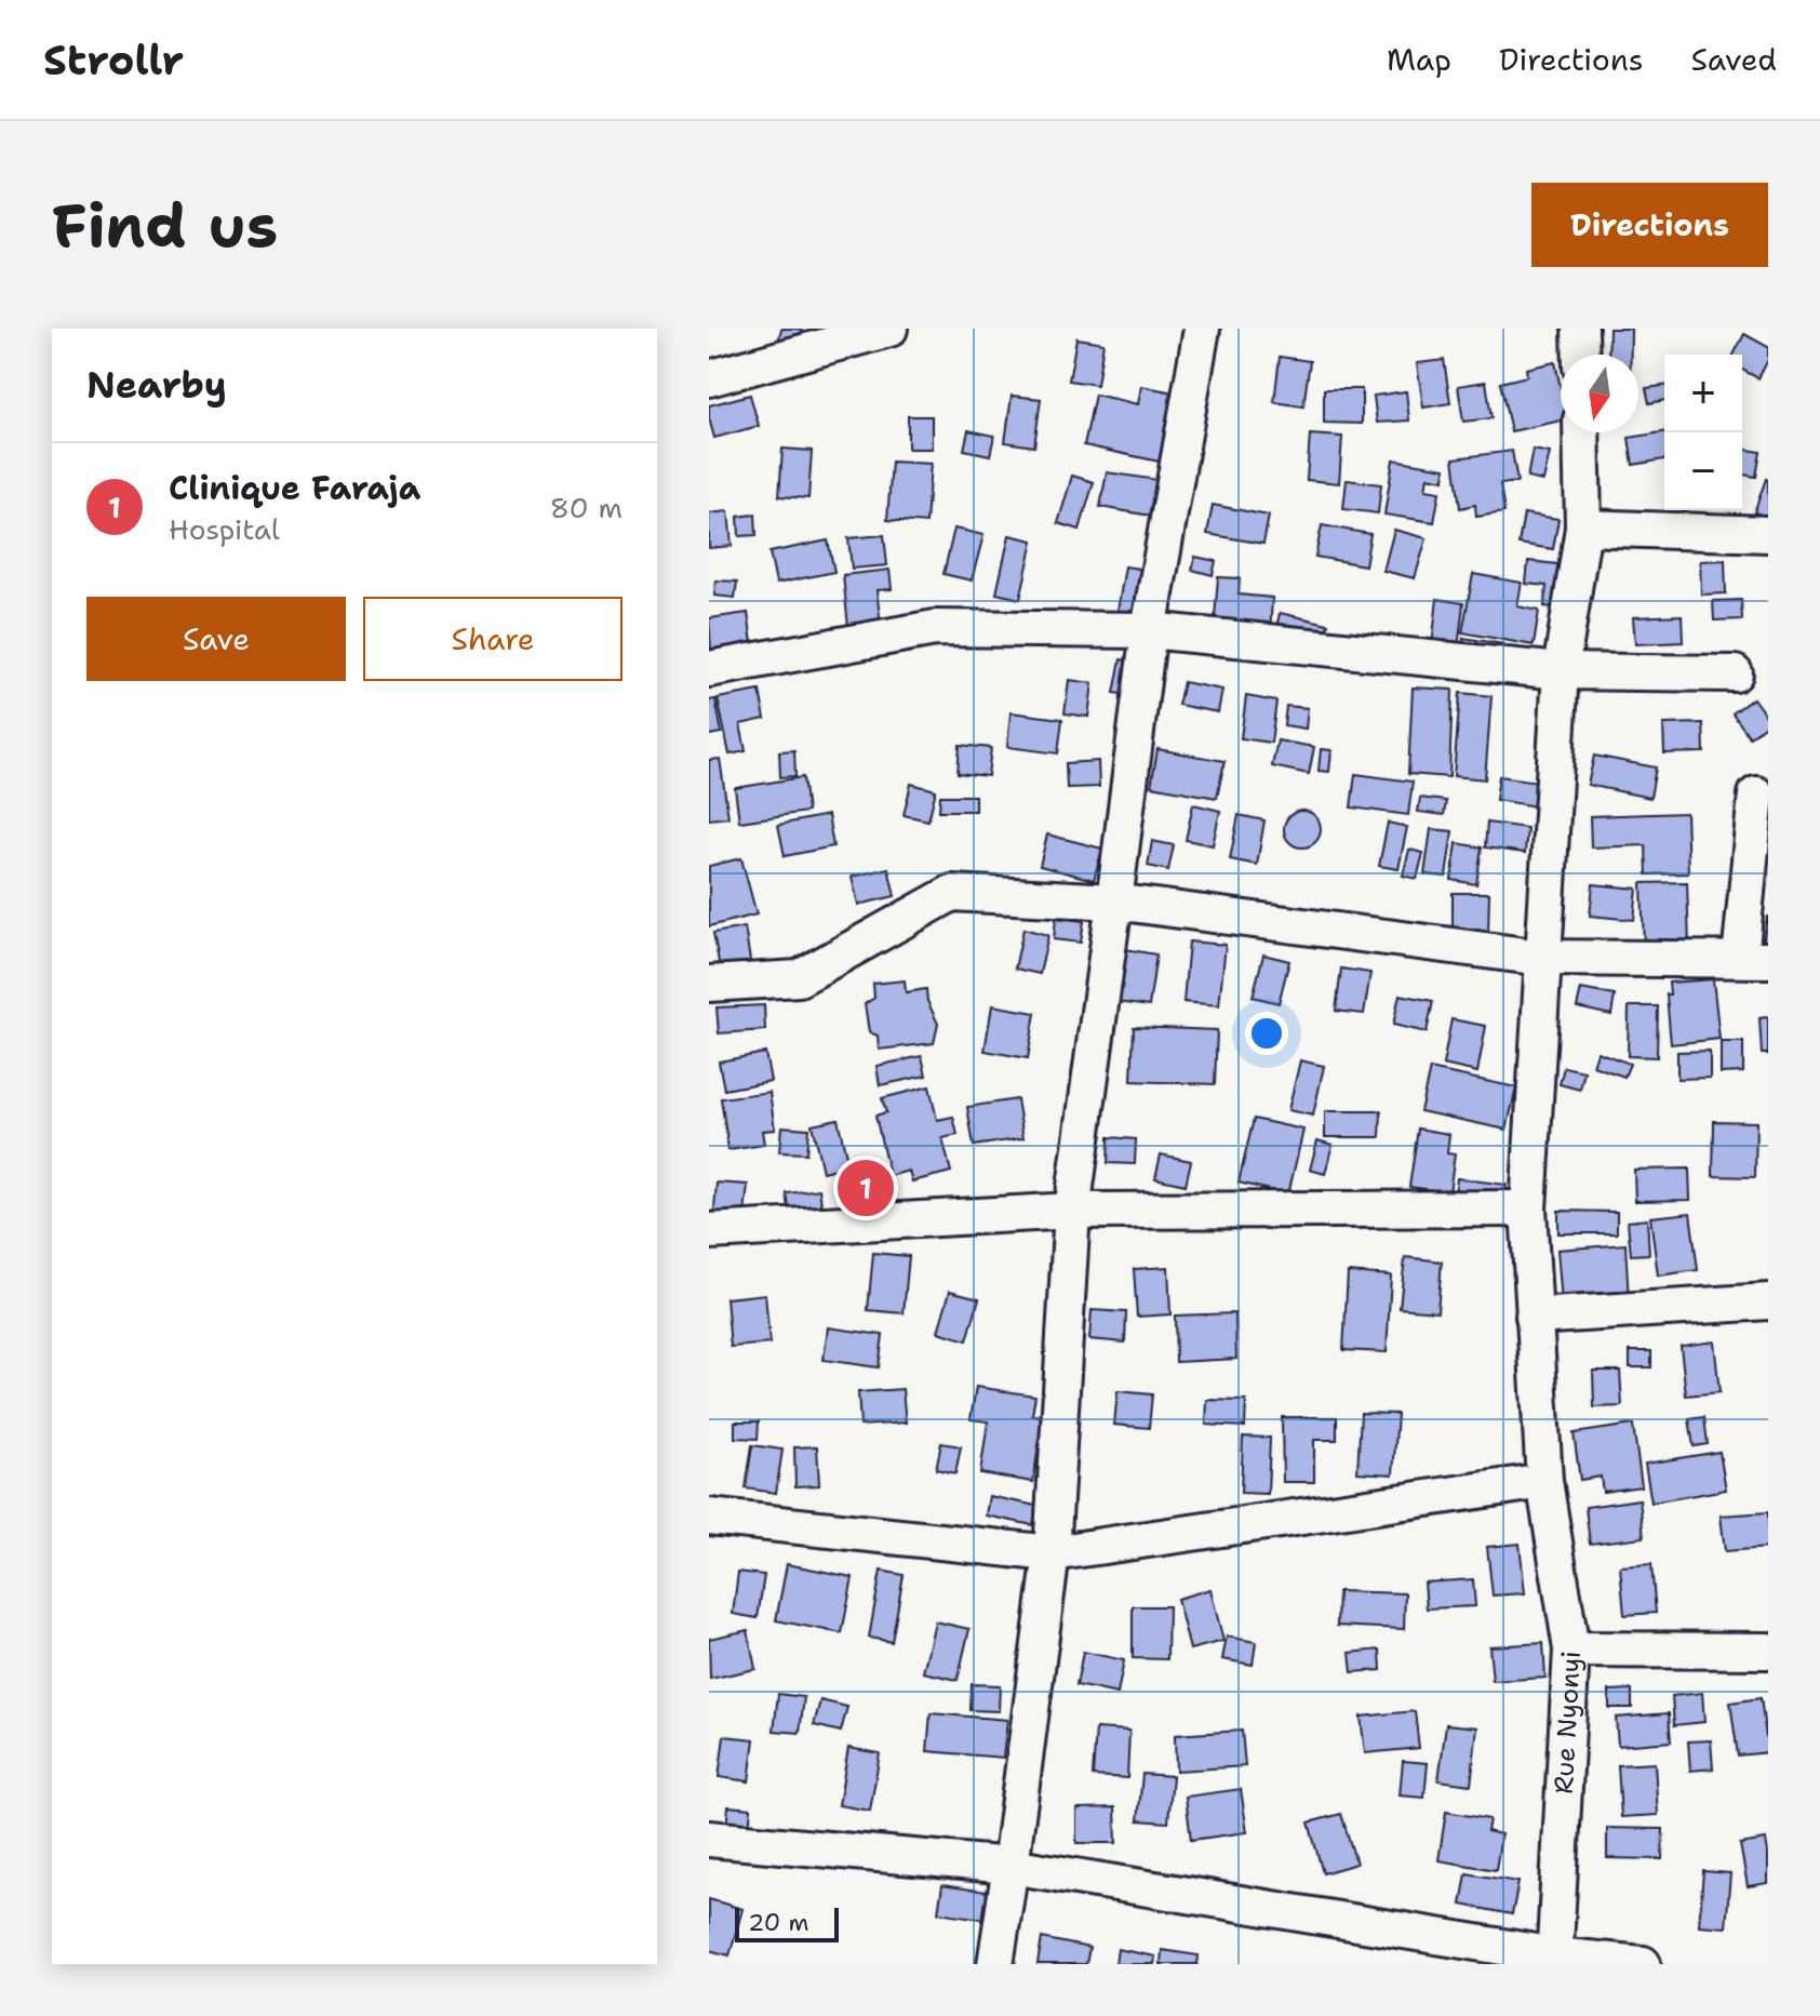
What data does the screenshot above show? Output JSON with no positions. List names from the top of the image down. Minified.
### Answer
{"streets":{"street":["Rue Nyonyi"]},"scale_bar":"20 m","north":"bottom","page":{"header":"Strollr","nav":["Map","Directions","Saved"],"buttons":["Directions",["Save","Share"]],"title":"Find us","heading":"Nearby","map_buttons":["+","−"],"list":[{"mark":"1","name":"Clinique Faraja","note":"Hospital","value":"80 m"}],"pins":"1","scale":"20 m"}}
